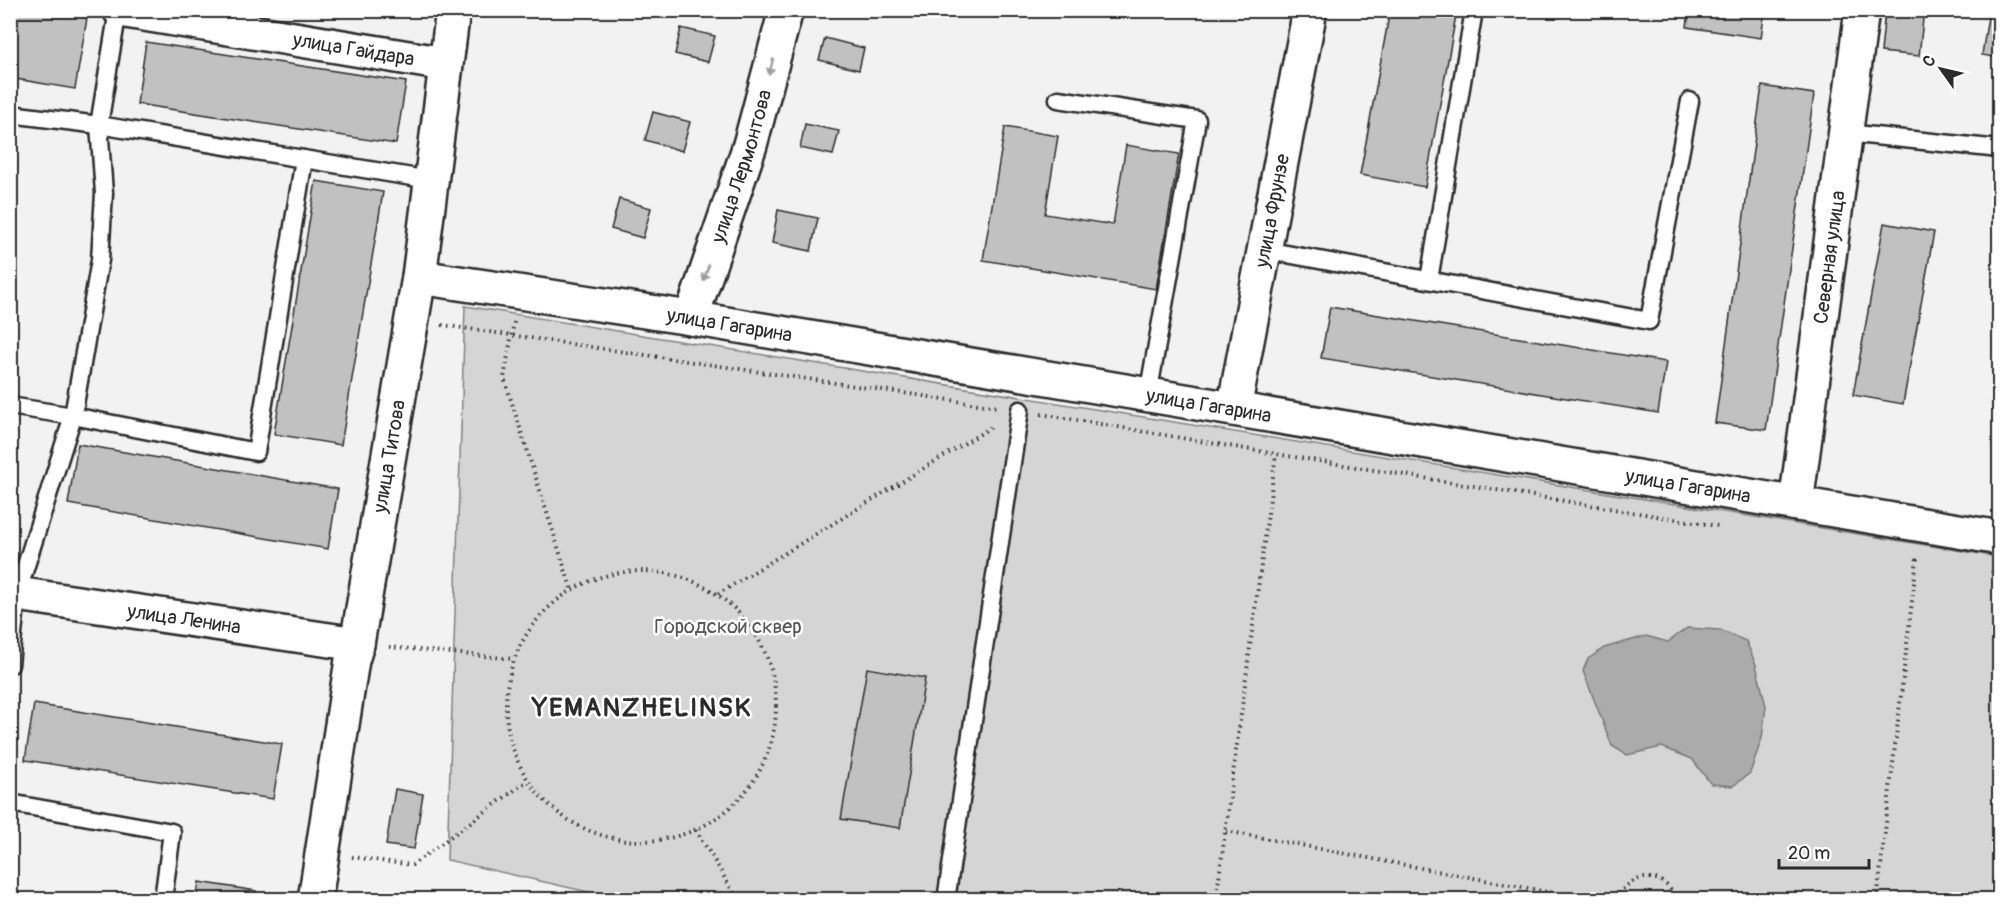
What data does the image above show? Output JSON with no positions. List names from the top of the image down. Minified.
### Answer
{"streets":{"main road":["улица Гайдара","улица Лермонтова","улица Фрунзе","Северная улица","улица Гагарина","улица Титова","улица Ленина"]},"crossings":[["улица Гайдара","улица Титова"],["улица Лермонтова","улица Гагарина"],["улица Фрунзе","улица Гагарина"],["Северная улица","улица Гагарина"],["улица Гагарина","улица Титова"],["улица Титова","улица Ленина"]],"one_way":["улица Лермонтова"],"districts":["YEMANZHELINSK"],"parks":["Городской сквер"],"scale_bar":"20 m","north":"top left"}
